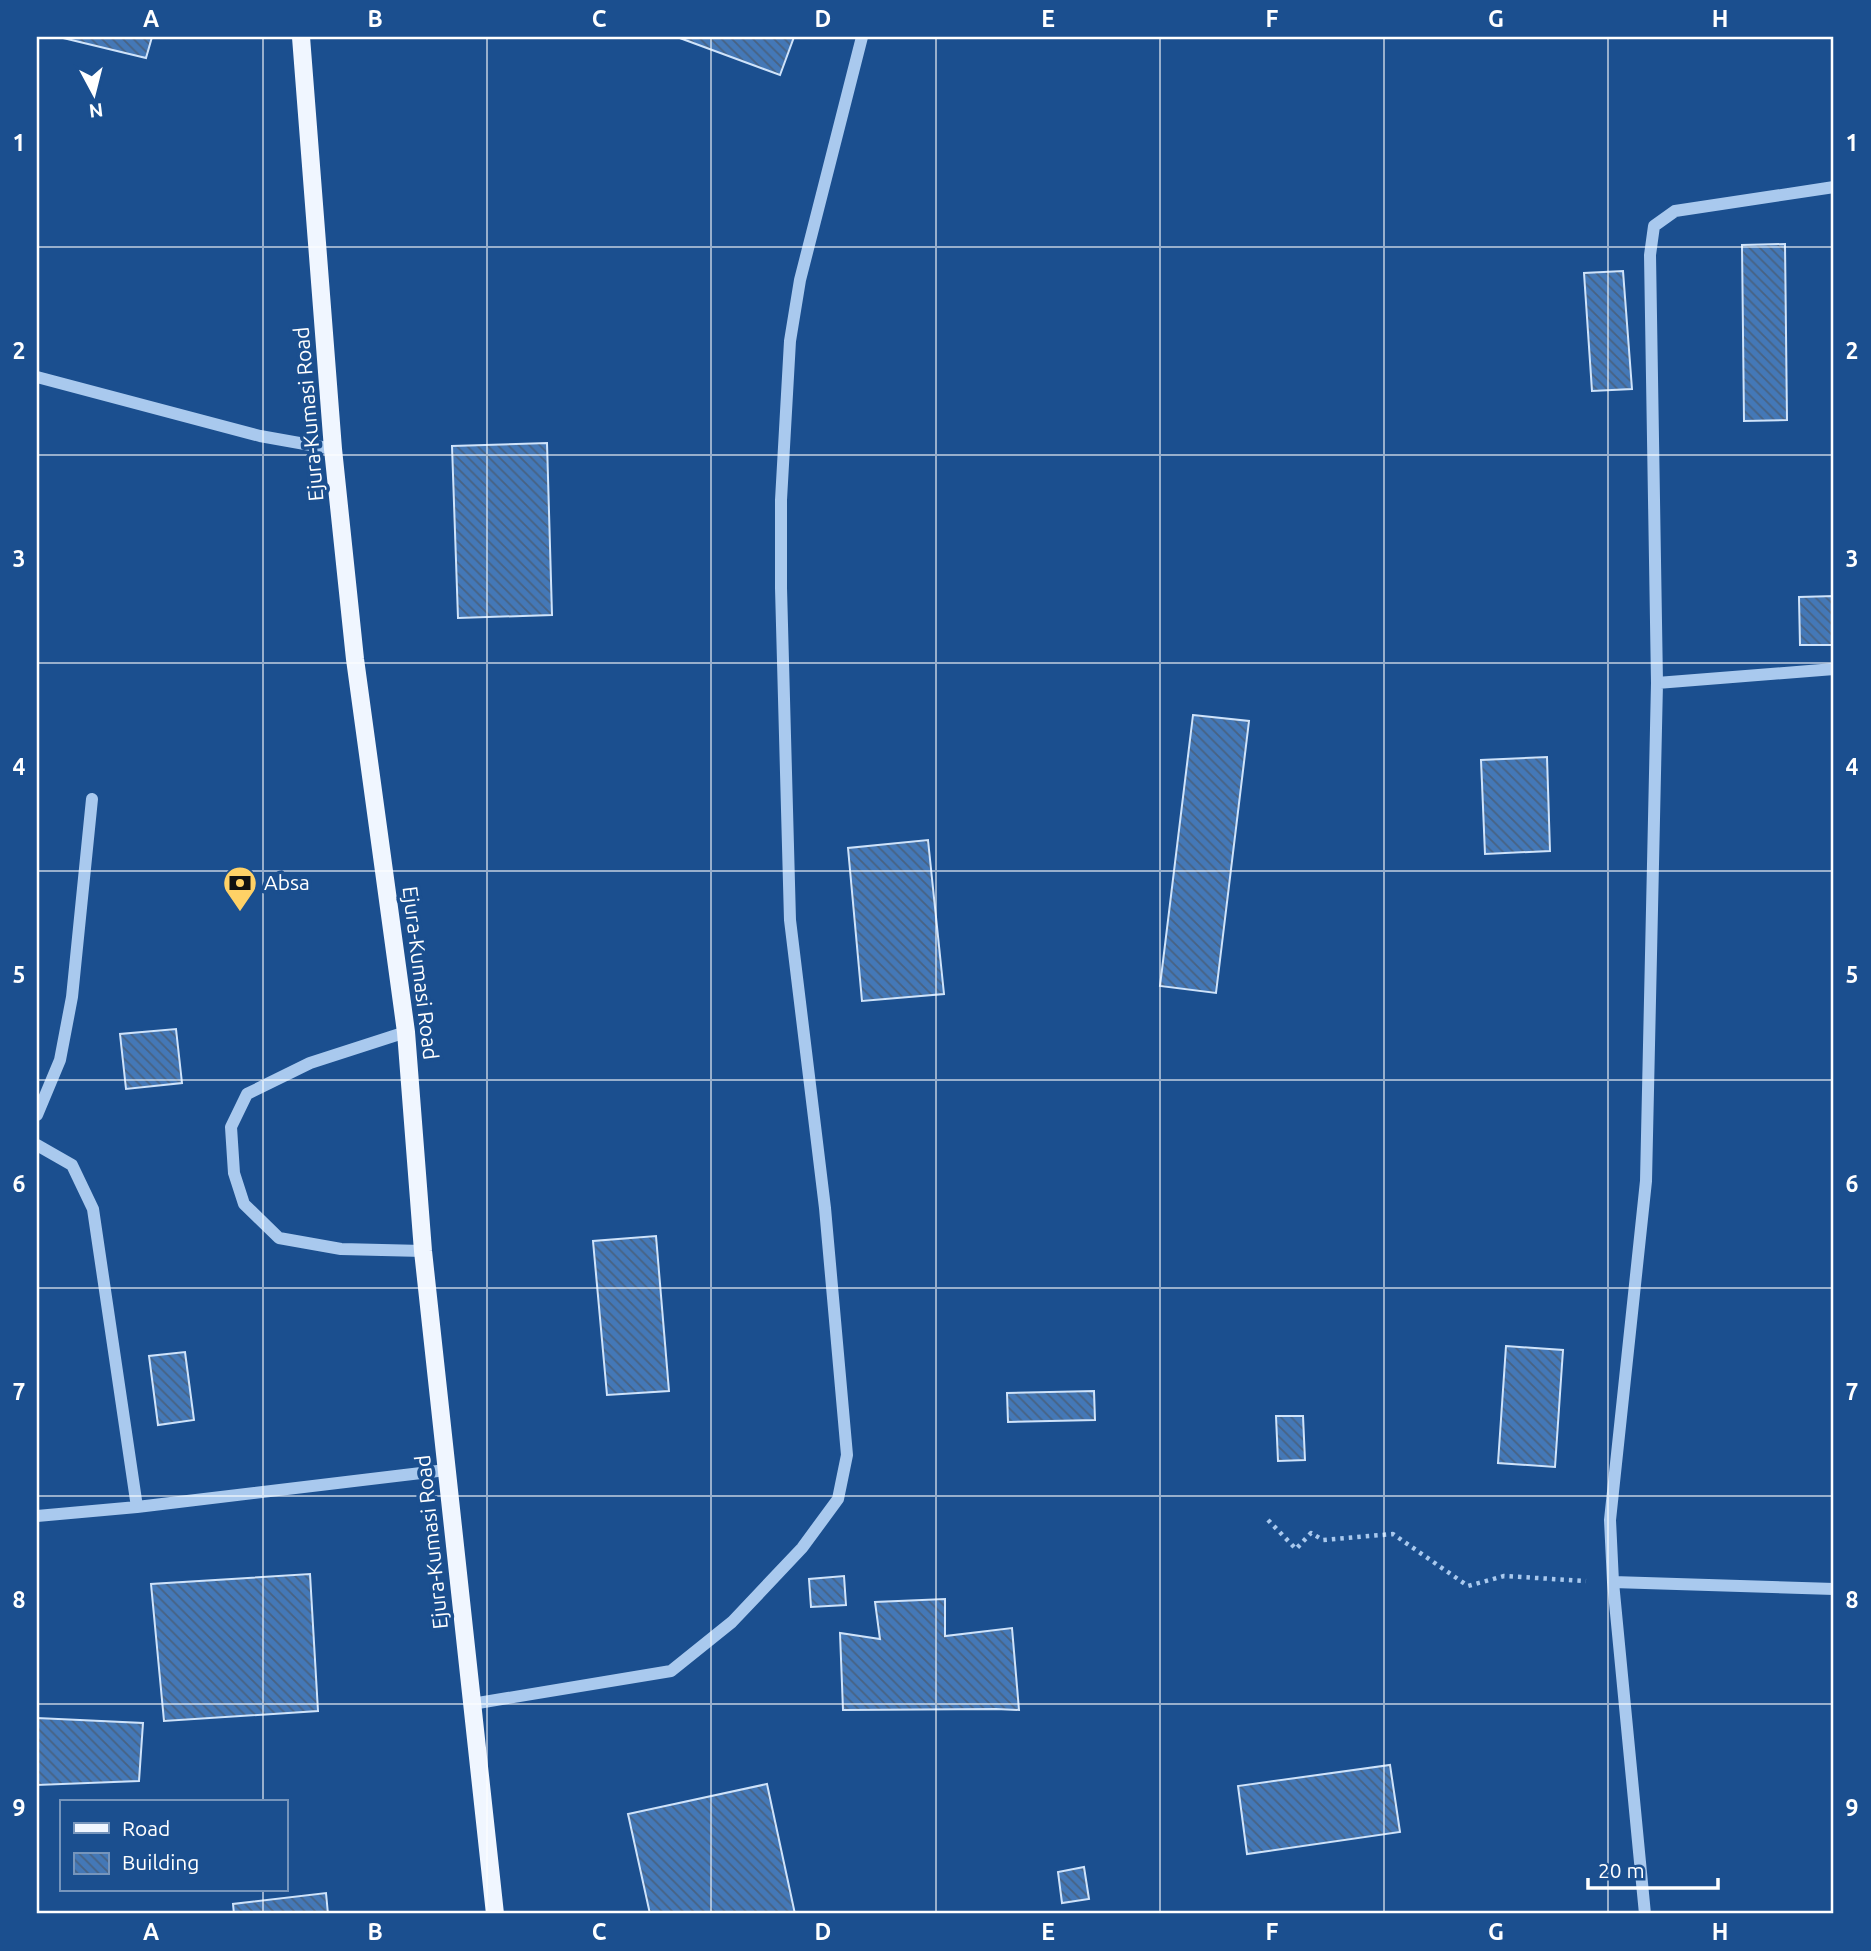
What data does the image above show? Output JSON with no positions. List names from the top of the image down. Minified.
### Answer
{"streets":{"main road":["Ejura-Kumasi Road"]},"places":{"bank":["Absa"]},"legend":["Road","Building"],"scale_bar":"20 m","north":"bottom","grid":{"columns":["A","B","C","D","E","F","G","H"],"rows":["1","2","3","4","5","6","7","8","9"]}}
